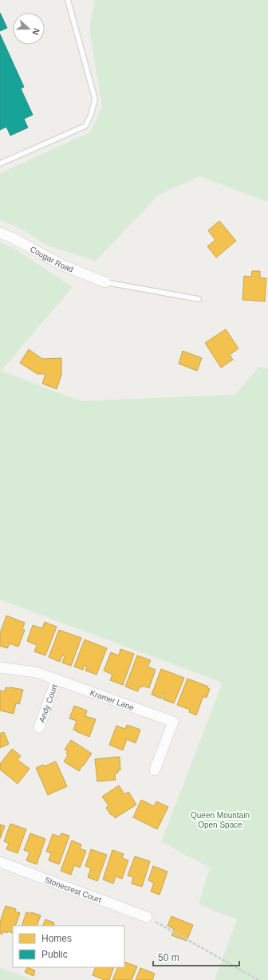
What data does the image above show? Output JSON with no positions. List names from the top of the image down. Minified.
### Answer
{"streets":{"street":["Cougar Road","Kramer Lane","Andy Court","Stonecrest Court"]},"crossings":[["Kramer Lane","Andy Court"]],"parks":["Queen Mountain Open Space"],"legend":["Homes","Public"],"scale_bar":"50 m","north":"right"}
